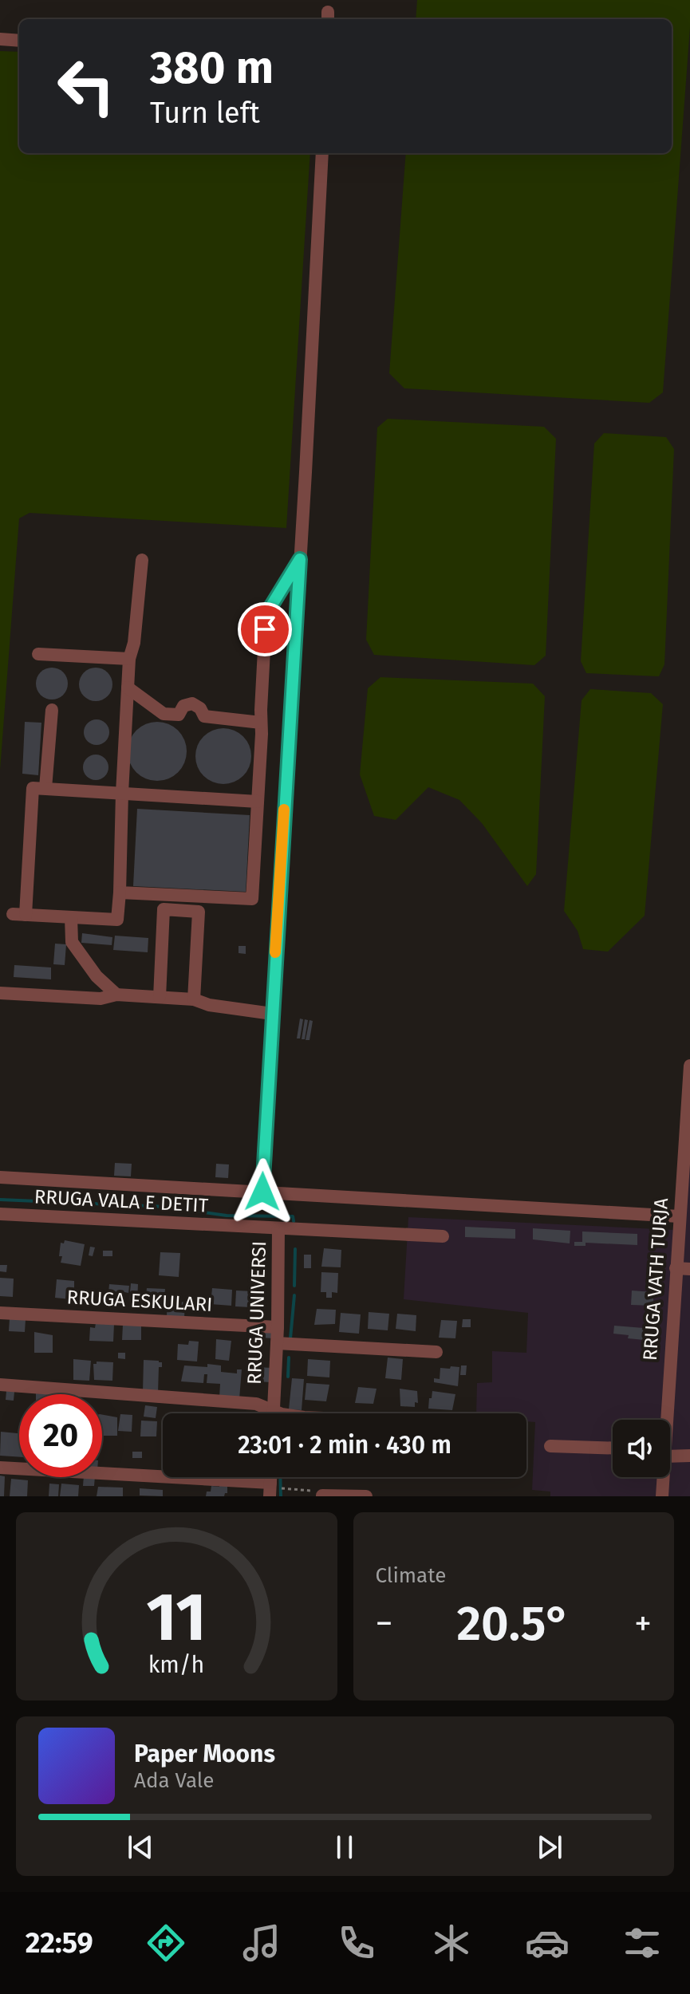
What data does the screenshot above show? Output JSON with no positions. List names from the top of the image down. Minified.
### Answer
{"streets":{"street":["RRUGA VALA E DETIT","RRUGA VATH TURJA","RRUGA ESKULARI","RRUGA UNIVERSI"]},"crossings":[["RRUGA VALA E DETIT","RRUGA UNIVERSI"],["RRUGA ESKULARI","RRUGA UNIVERSI"]],"page":{"turn":["380 m","Turn left"],"limit":"20","trip":"23:01 · 2 min · 430 m","tile":"Climate","heat":["−","20.5°","+"],"song":["Paper Moons","Ada Vale"],"tabs":"22:59","gauge":["11","km/h"]}}
